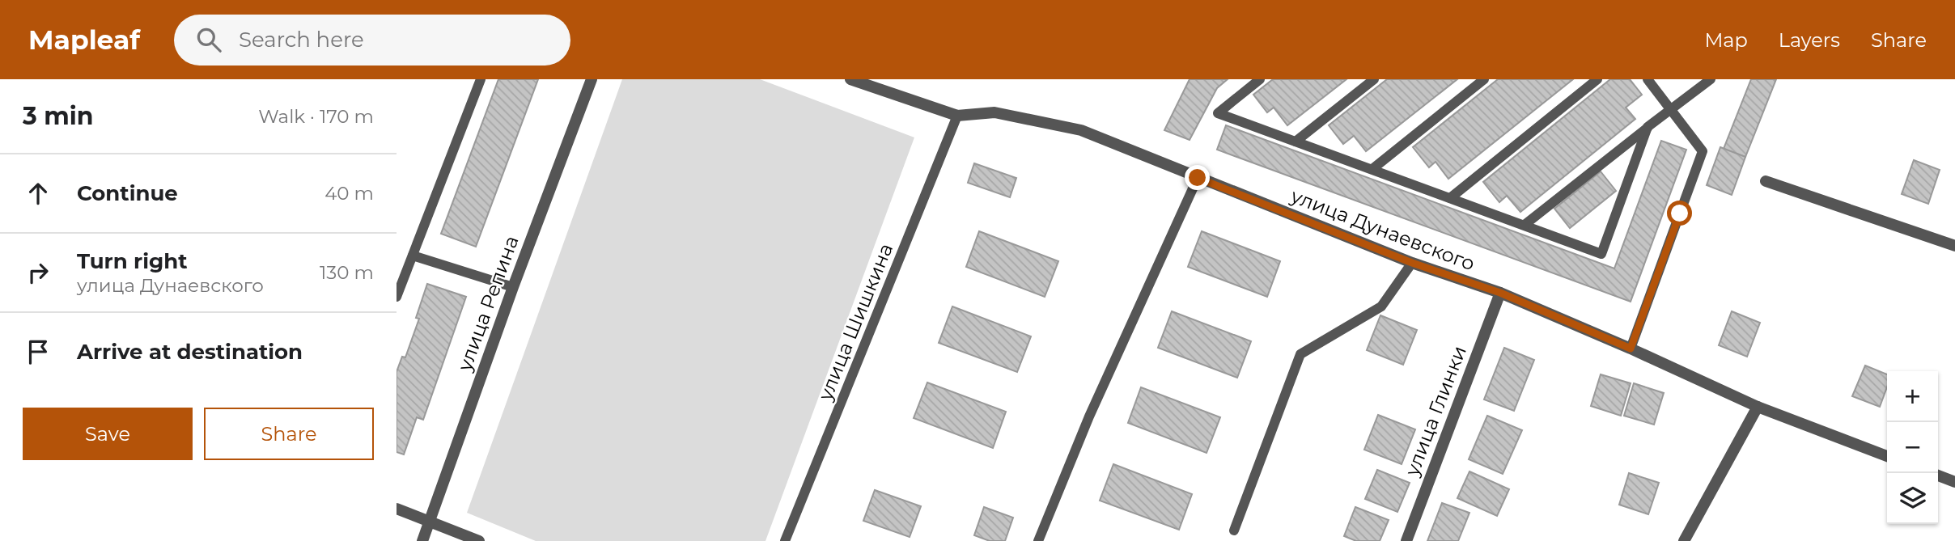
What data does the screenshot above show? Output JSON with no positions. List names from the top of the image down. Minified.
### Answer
{"streets":{"street":["улица Дунаевского","улица Репина","улица Глинки"],"lane":["улица Шишкина"]},"crossings":[["улица Дунаевского","улица Шишкина"],["улица Дунаевского","улица Глинки"]],"page":{"header":"Mapleaf","search":"Search here","nav":["Map","Layers","Share"],"heading":["3 min","Walk · 170 m"],"list":[["Continue","40 m"],["Turn right","улица Дунаевского","130 m"],"Arrive at destination"],"map_buttons":["+","−"],"buttons":["Save","Share"]}}
